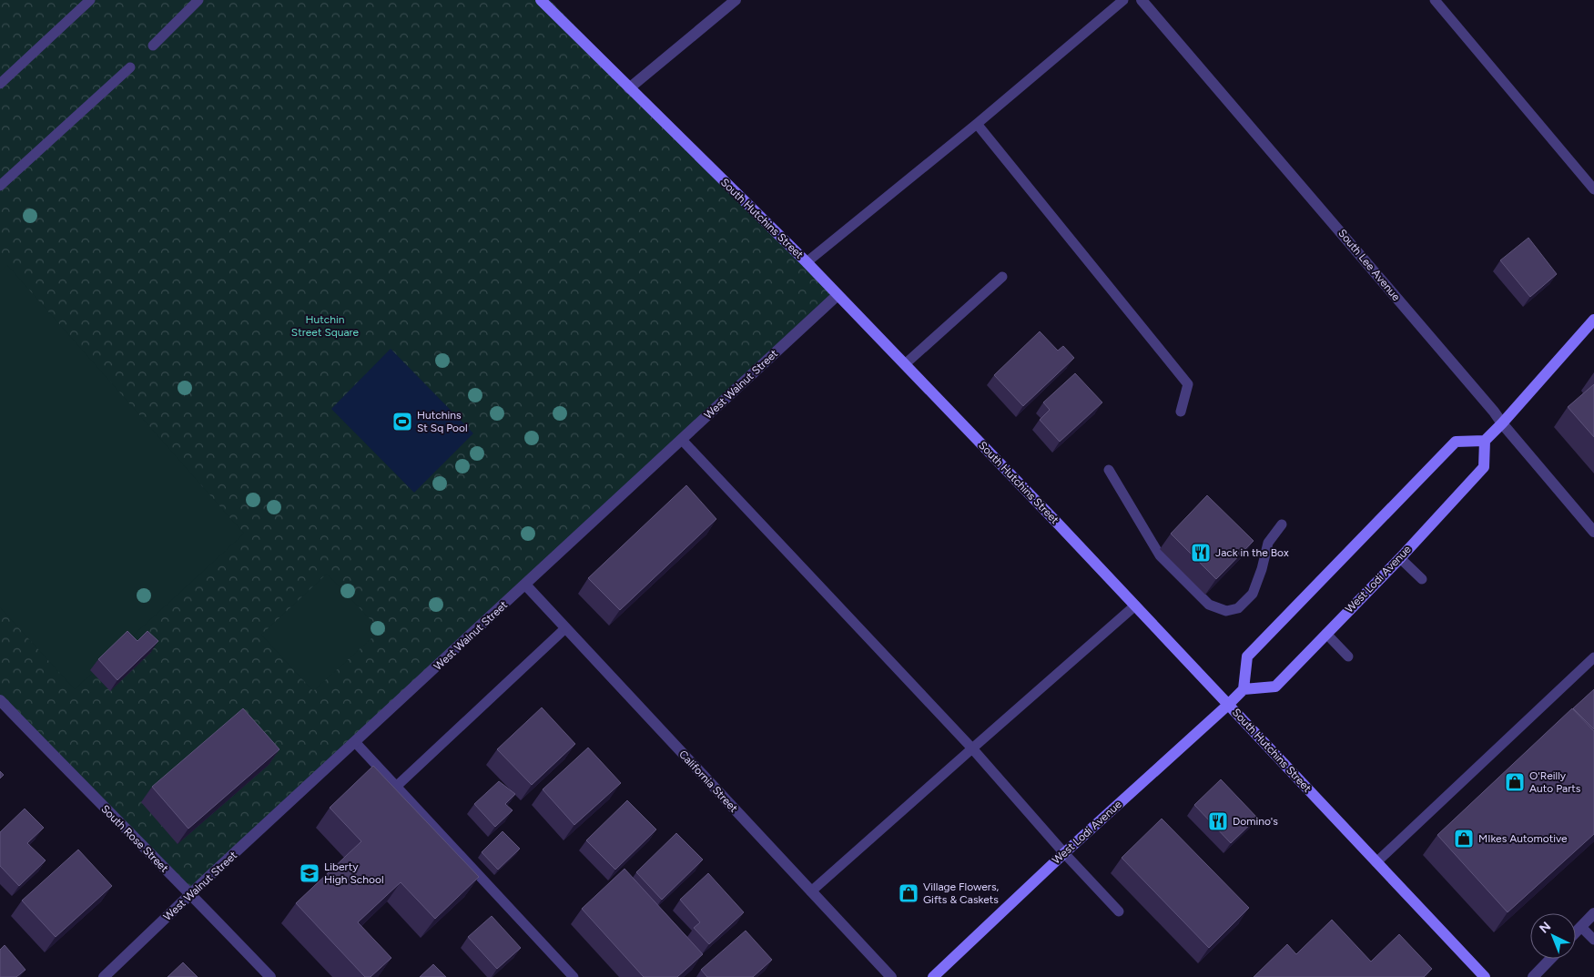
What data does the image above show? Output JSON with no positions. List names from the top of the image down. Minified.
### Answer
{"streets":{"main road":["South Hutchins Street","West Lodi Avenue"],"street":["South Lee Avenue","West Walnut Street","California Street","South Rose Street"]},"crossings":[["South Hutchins Street","West Walnut Street"],["South Hutchins Street","West Lodi Avenue"],["West Walnut Street","California Street"],["West Walnut Street","South Rose Street"]],"parks":["Hutchin Street Square"],"places":{"sports":["Hutchins St Sq Pool"],"restaurant":["Jack in the Box","Domino's"],"shop":["O'Reilly Auto Parts","MIkes Automotive","Village Flowers, Gifts & Caskets"],"school or university":["Liberty High School"]},"north":"top left"}
